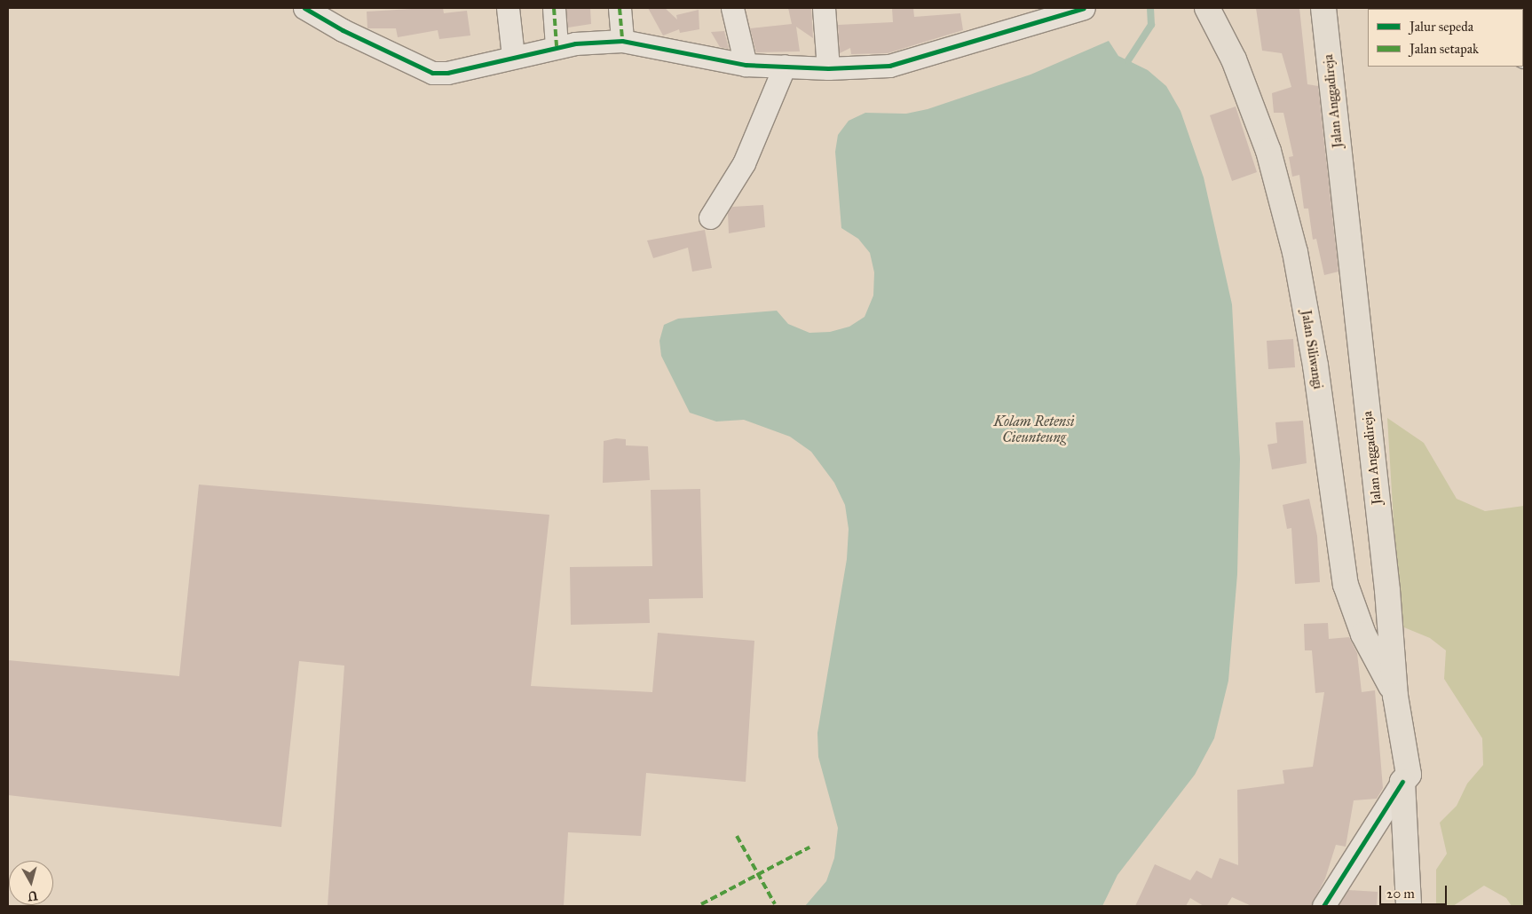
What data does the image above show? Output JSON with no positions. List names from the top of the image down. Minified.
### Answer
{"streets":{"main road":["Jalan Anggadireja","Jalan Siliwangi"]},"crossings":[["Jalan Anggadireja","Jalan Siliwangi"]],"water":["Kolam Retensi Cieunteung"],"legend":["Jalur sepeda","Jalan setapak"],"scale_bar":"20 m","north":"bottom"}
